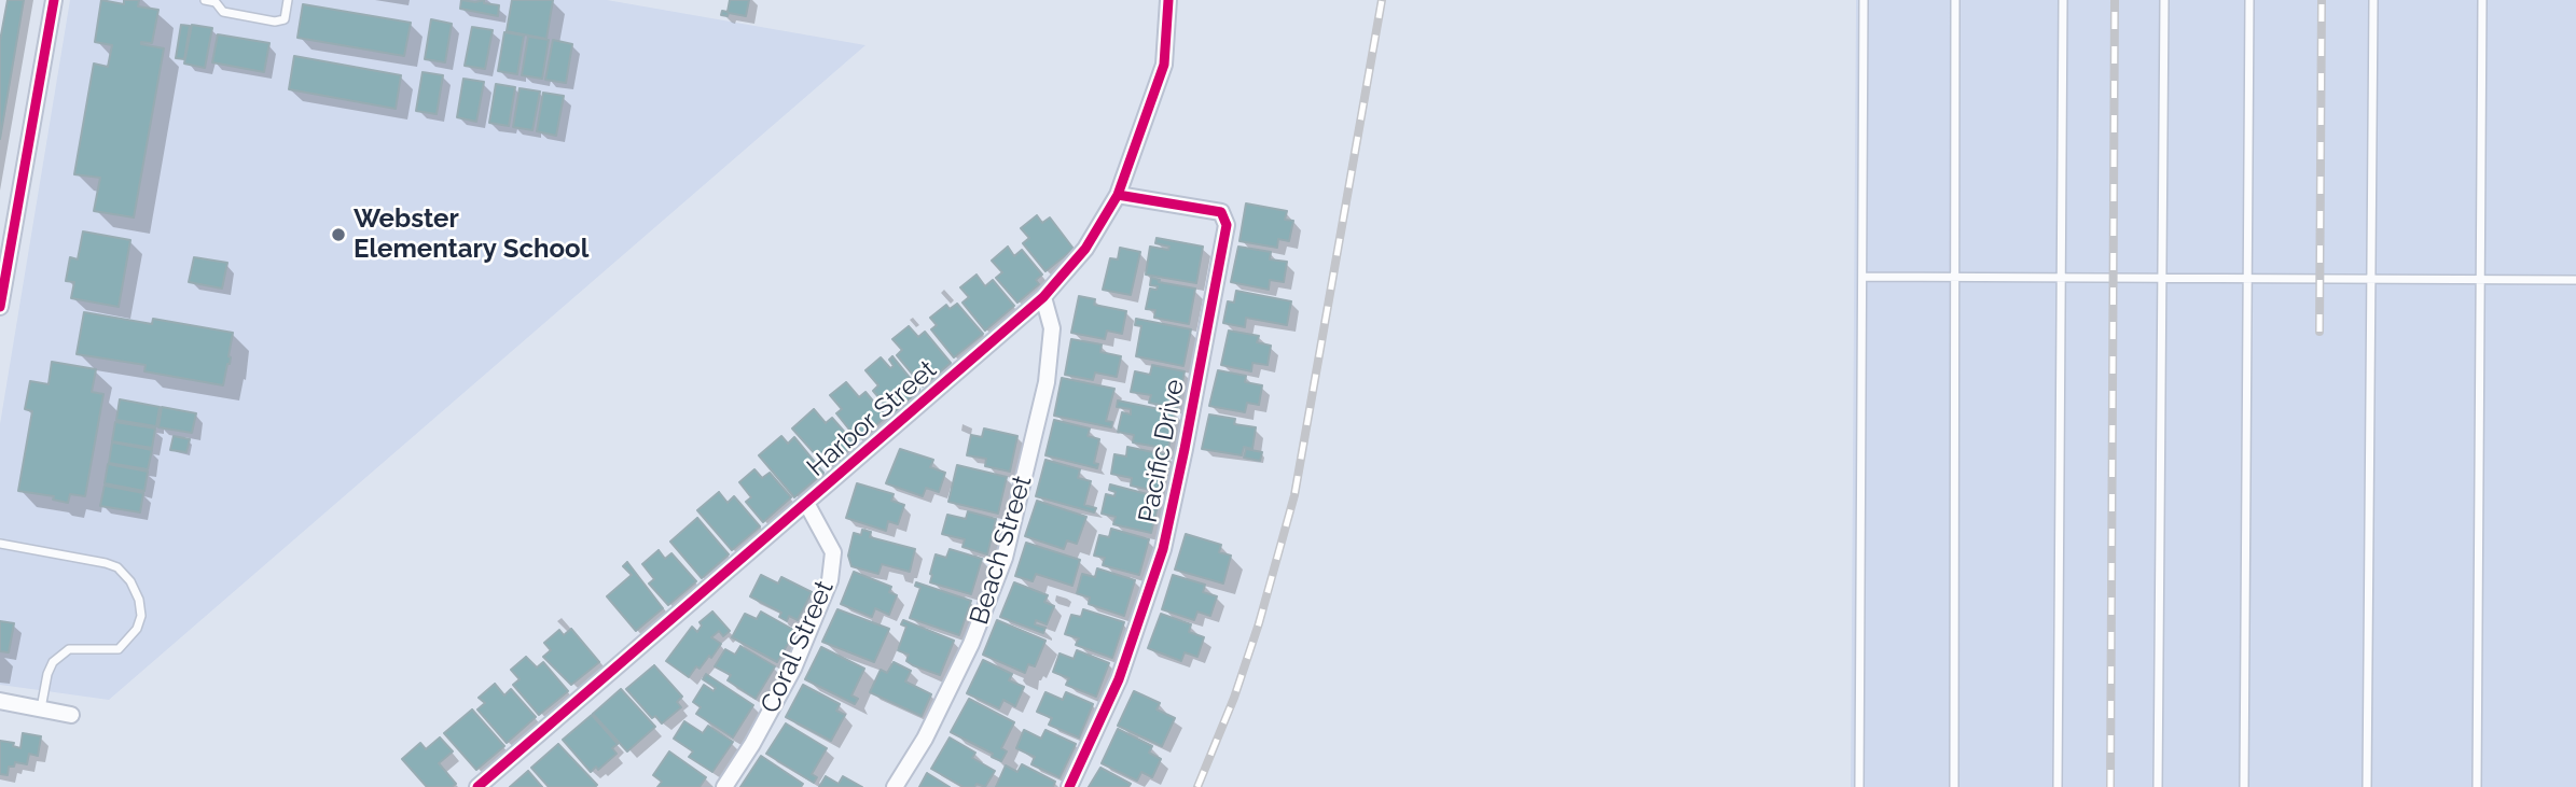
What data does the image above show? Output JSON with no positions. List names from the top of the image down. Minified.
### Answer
{"streets":{"street":["Harbor Street","Pacific Drive","Beach Street","Coral Street"]},"crossings":[["Harbor Street","Pacific Drive"],["Harbor Street","Beach Street"],["Harbor Street","Coral Street"]],"places":["Webster Elementary School"]}
